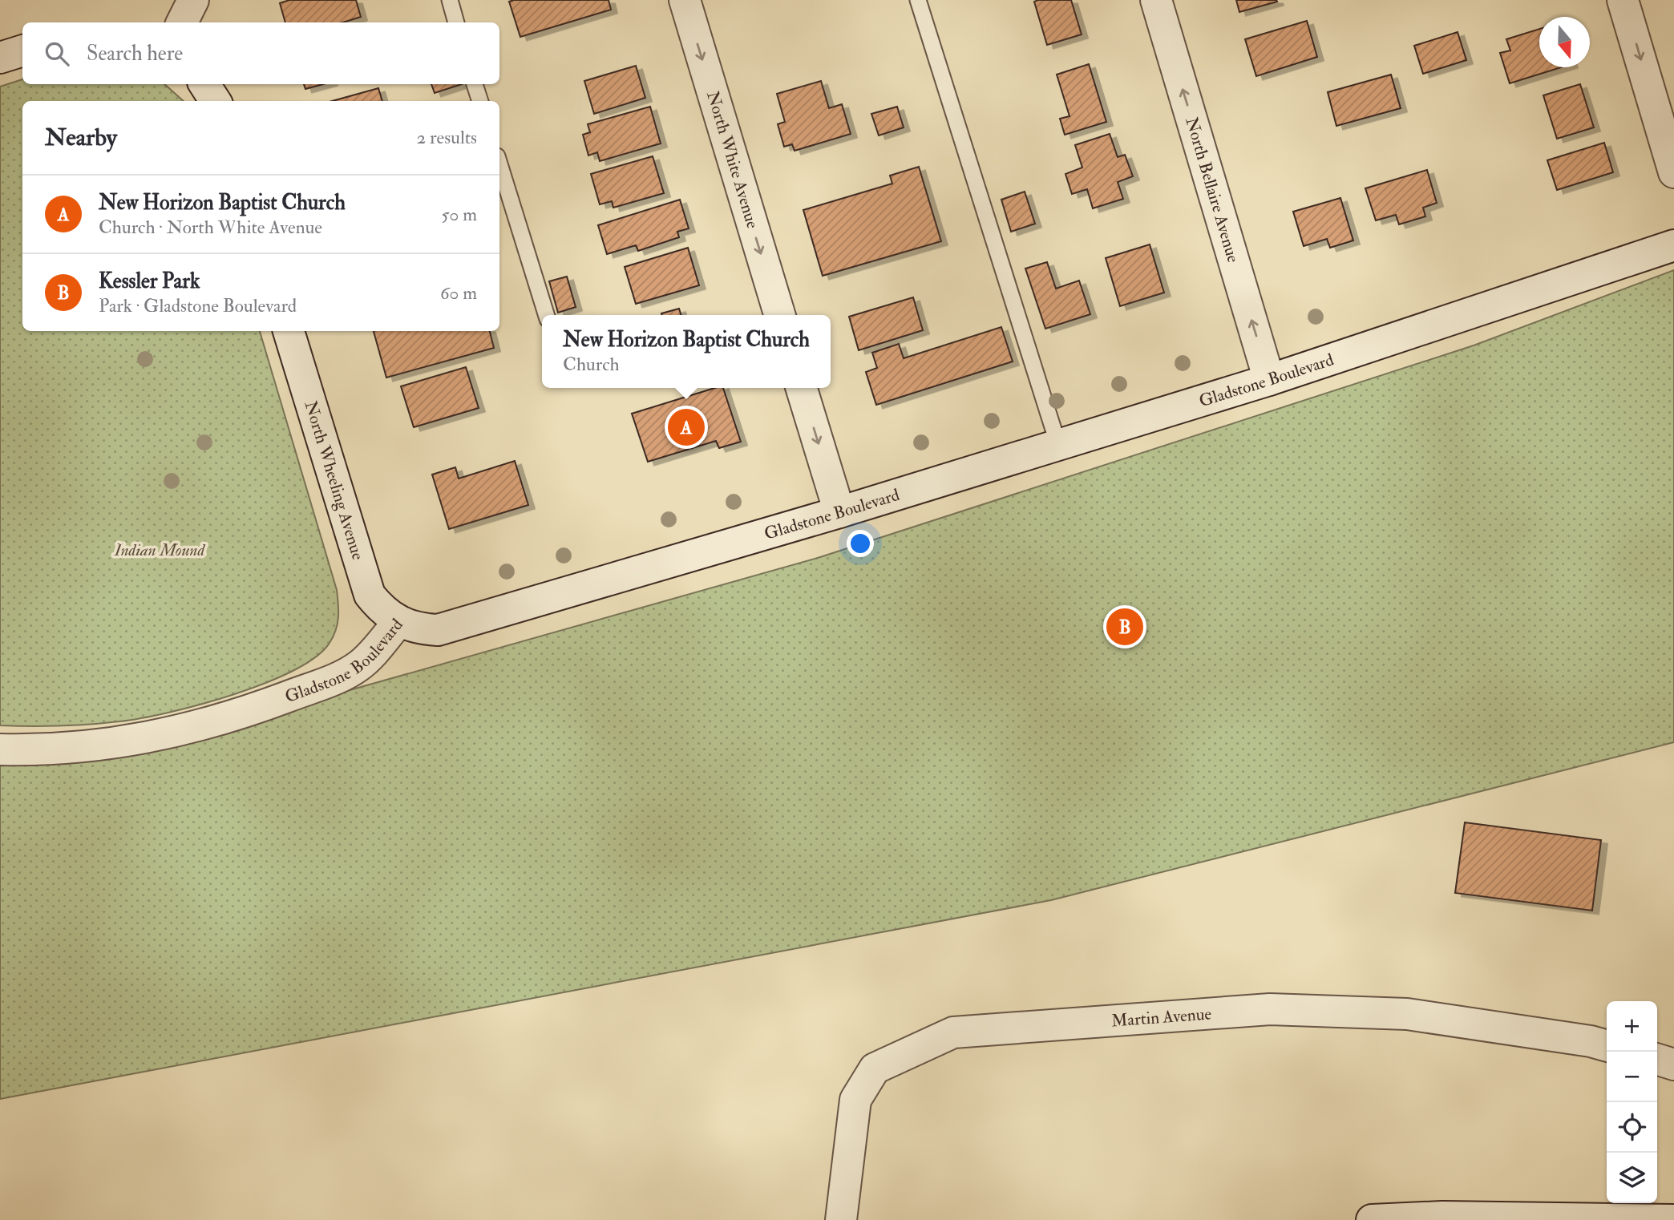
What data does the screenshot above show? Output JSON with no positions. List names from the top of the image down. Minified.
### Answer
{"streets":{"street":["North White Avenue","North Bellaire Avenue","Gladstone Boulevard","North Wheeling Avenue","Martin Avenue"]},"crossings":[["North Bellaire Avenue","Gladstone Boulevard"],["Gladstone Boulevard","North Wheeling Avenue"]],"one_way":["North White Avenue","North Bellaire Avenue"],"parks":["Indian Mound"],"north":"bottom","page":{"search":"Search here","heading":["Nearby","2 results"],"list":[{"mark":"A","name":"New Horizon Baptist Church","note":"Church · North White Avenue","value":"50 m"},{"mark":"B","name":"Kessler Park","note":"Park · Gladstone Boulevard","value":"60 m"}],"popup":["New Horizon Baptist Church","Church"],"pins":["A","B"],"map_buttons":["+","−"]}}
